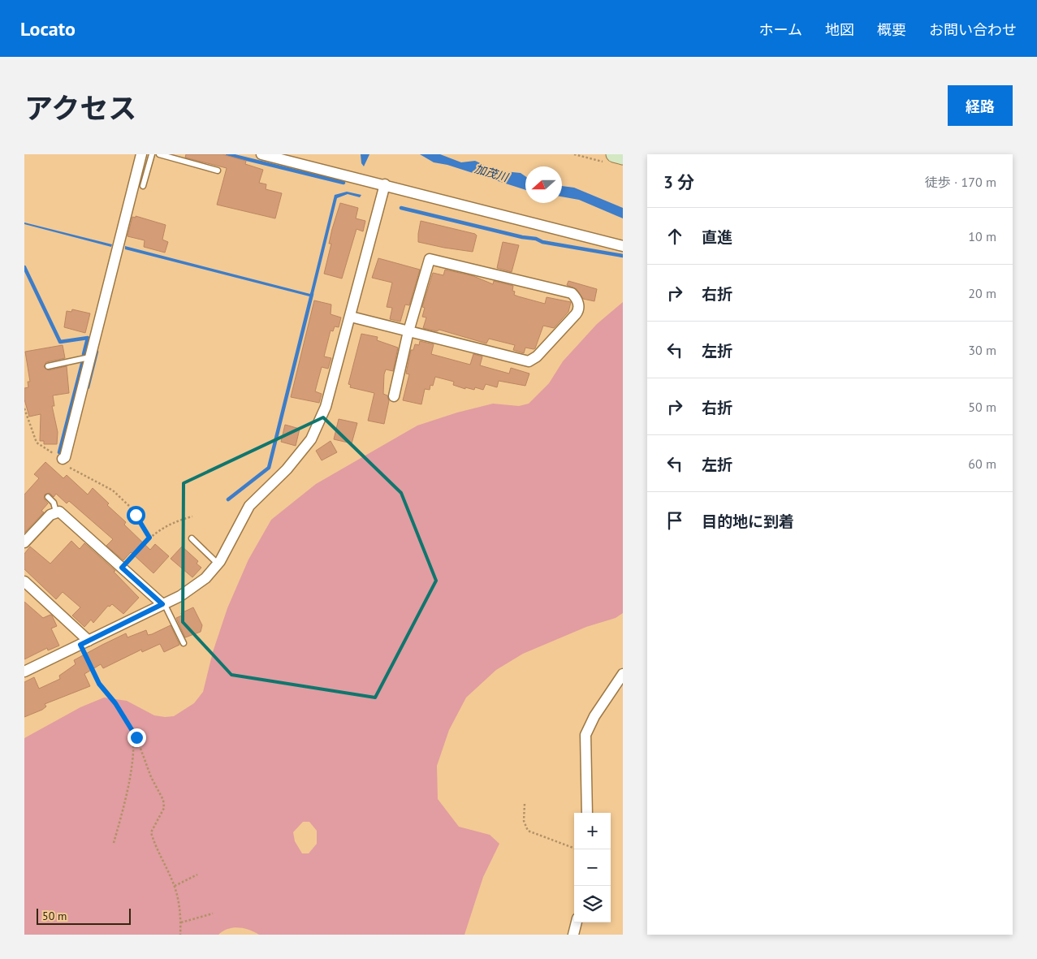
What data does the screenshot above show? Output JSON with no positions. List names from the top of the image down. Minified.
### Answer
{"water":["加茂川"],"scale_bar":"50 m","north":"left","page":{"header":"Locato","nav":["ホーム","地図","概要","お問い合わせ"],"title":"アクセス","buttons":"経路","heading":["3 分","徒歩 · 170 m"],"list":[["直進","10 m"],["右折","20 m"],["左折","30 m"],["右折","50 m"],["左折","60 m"],"目的地に到着"],"map_buttons":["+","−"],"scale":"50 m"}}
